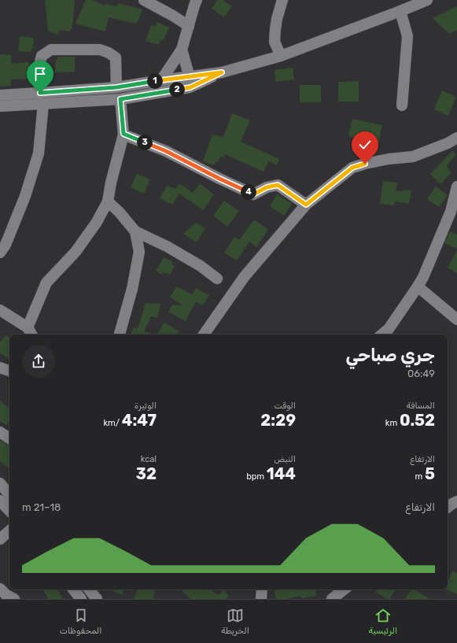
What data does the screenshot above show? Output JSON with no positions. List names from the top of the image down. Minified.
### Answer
{"page":{"pins":["1","2","3","4"],"heading":["جري صباحي","06:49"],"stats":[["المسافة","0.52 km"],["الوقت","2:29"],["الوتيرة","4:47 /km"],["الارتفاع","5 m"],["النبض","144 bpm"],["kcal","32"]],"chart":["الارتفاع","18–21 m"],"tabs":["الرئيسية","الخريطة","المحفوظات"]}}
